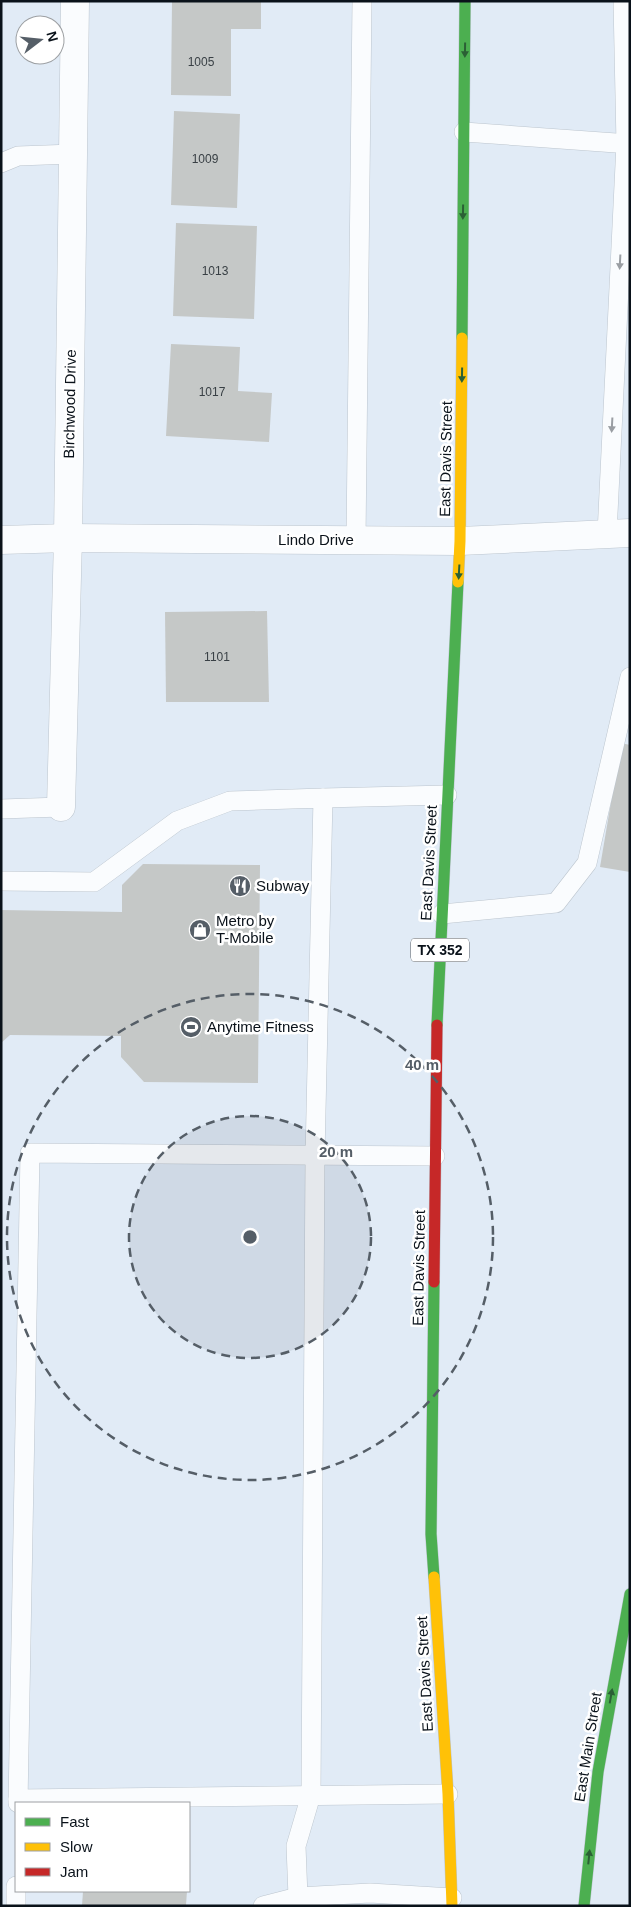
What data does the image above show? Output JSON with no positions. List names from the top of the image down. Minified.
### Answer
{"streets":{"main road":["East Davis Street","TX 352","East Main Street"],"street":["Birchwood Drive","Lindo Drive"]},"crossings":[["Birchwood Drive","Lindo Drive"],["East Davis Street","Lindo Drive"]],"one_way":["East Davis Street","East Main Street"],"places":{"restaurant":["Subway"],"shop":["Metro by T-Mobile"],"sports":["Anytime Fitness"]},"house_numbers":["1005","1009","1013","1017","1101"],"legend":["Fast","Slow","Jam"],"north":"right","rings":["40 m","20 m"]}
